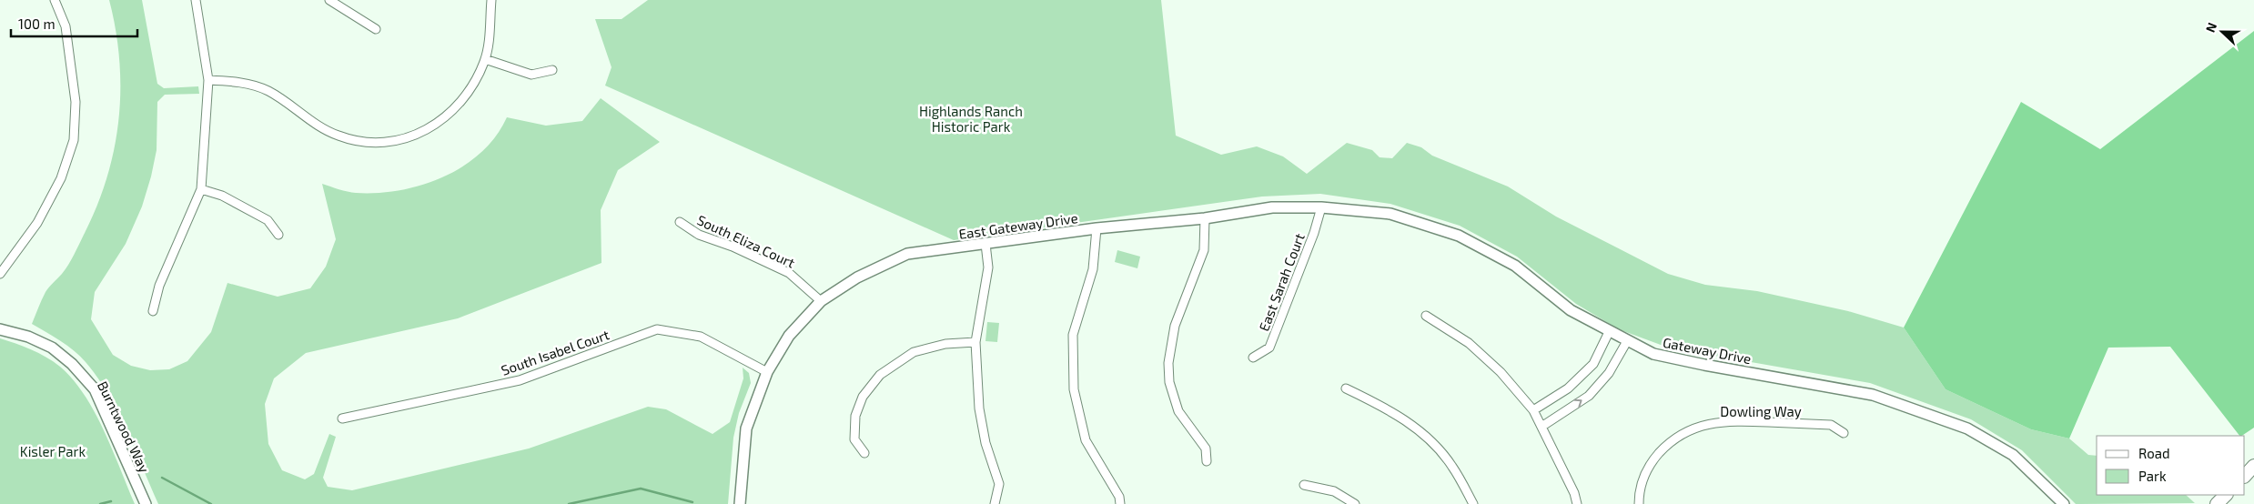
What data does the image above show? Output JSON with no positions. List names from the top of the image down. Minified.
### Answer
{"streets":{"street":["East Gateway Drive","South Eliza Court","East Sarah Court","Gateway Drive","South Isabel Court","Dowling Way","Burntwood Way"]},"crossings":[["East Gateway Drive","South Eliza Court"],["East Gateway Drive","East Sarah Court"],["East Gateway Drive","Gateway Drive"],["East Gateway Drive","South Isabel Court"],["East Sarah Court","Gateway Drive"]],"parks":["Highlands Ranch Historic Park","Kisler Park"],"legend":["Road","Park"],"scale_bar":"100 m","north":"left"}
